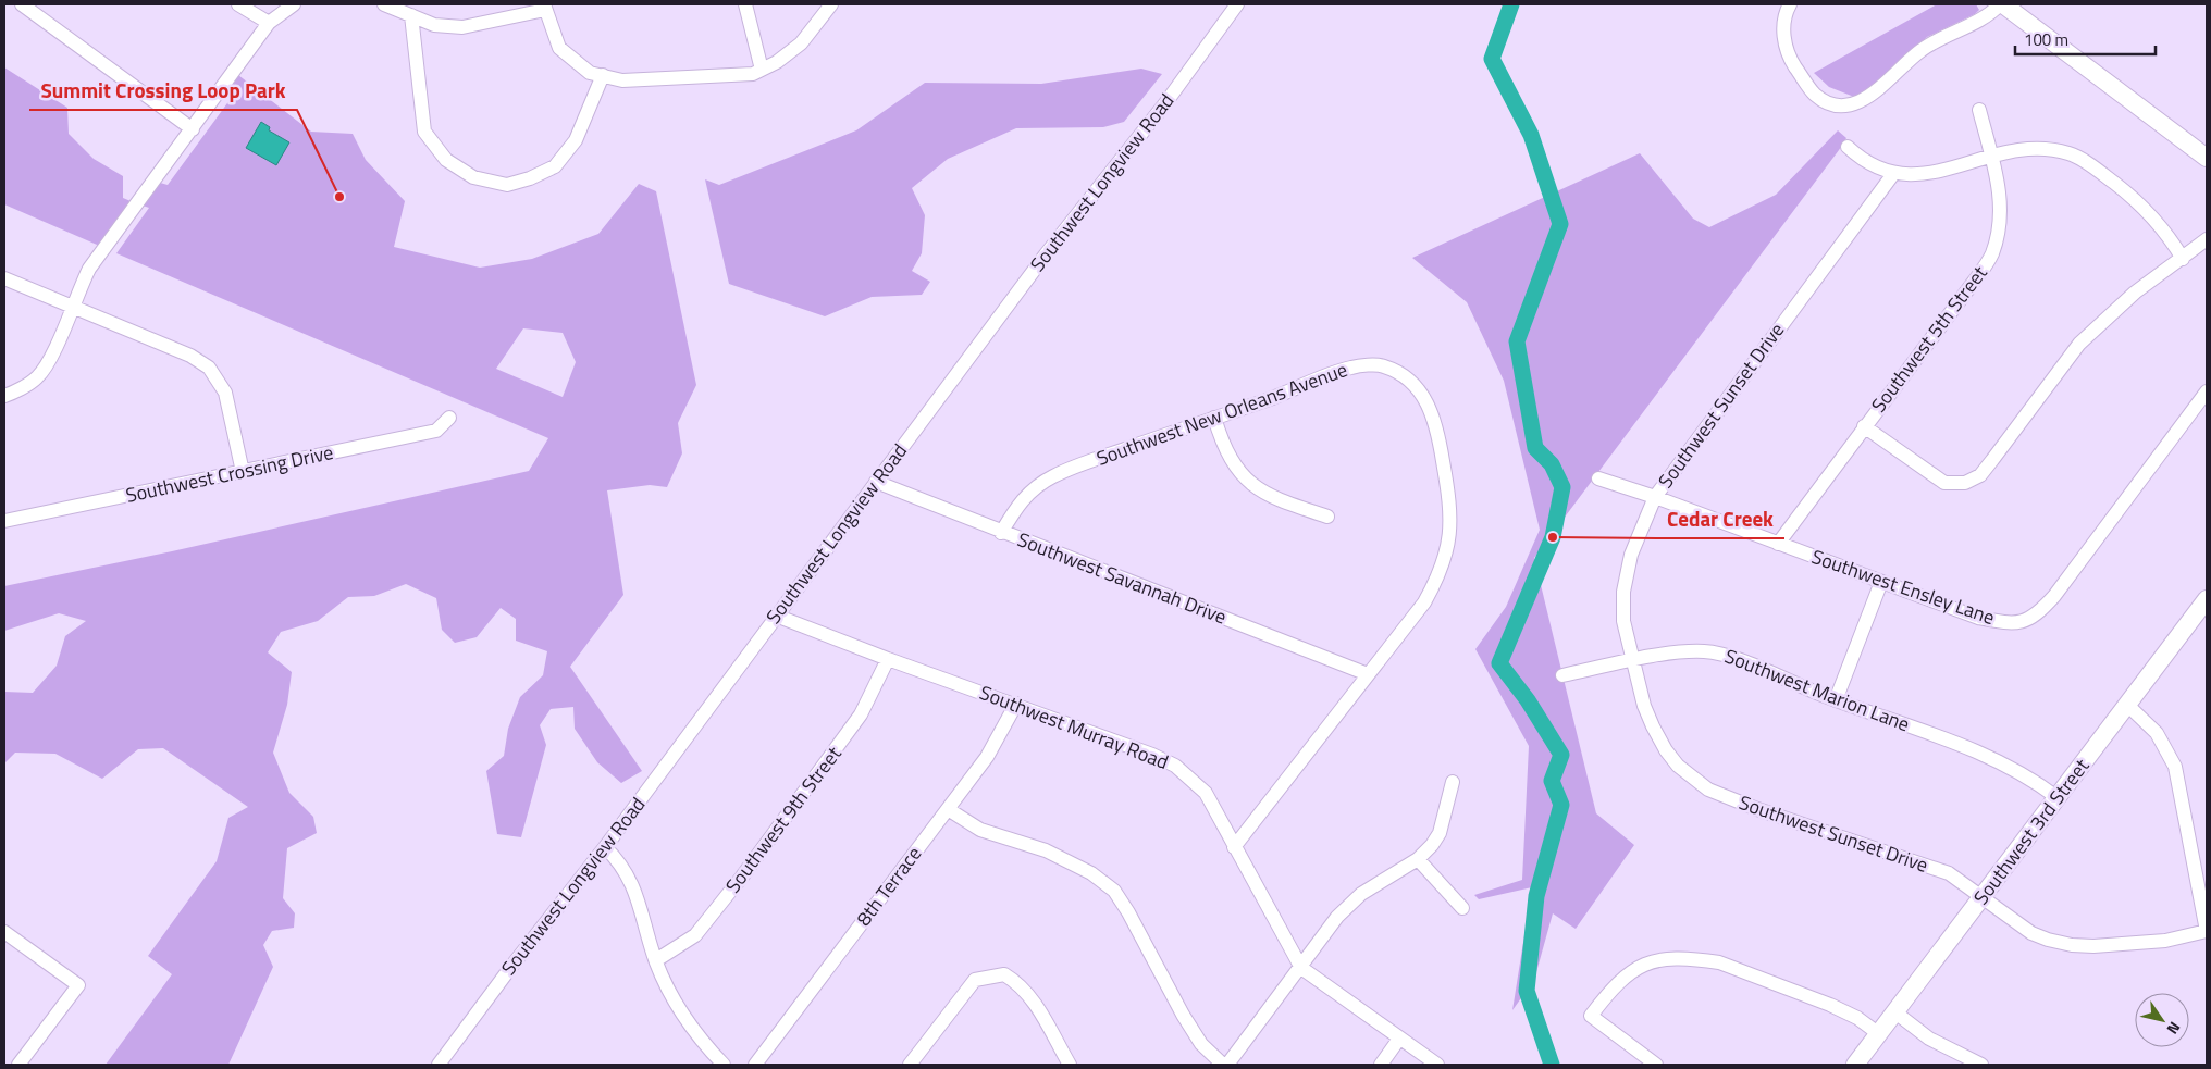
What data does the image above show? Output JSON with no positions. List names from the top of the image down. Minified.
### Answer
{"streets":{"main road":["Southwest 3rd Street"],"street":["Southwest Longview Road","Southwest 5th Street","Southwest Sunset Drive","Southwest New Orleans Avenue","Southwest Crossing Drive","Southwest Savannah Drive","Southwest Ensley Lane","Southwest Marion Lane","Southwest Murray Road","Southwest 9th Street","8th Terrace"]},"crossings":[["Southwest Longview Road","Southwest Savannah Drive"],["Southwest Longview Road","Southwest Murray Road"],["Southwest 5th Street","Southwest Ensley Lane"],["Southwest Sunset Drive","Southwest Ensley Lane"],["Southwest Sunset Drive","Southwest Marion Lane"],["Southwest Sunset Drive","Southwest 3rd Street"],["Southwest New Orleans Avenue","Southwest Savannah Drive"],["Southwest New Orleans Avenue","Southwest Murray Road"],["Southwest Marion Lane","Southwest 3rd Street"],["Southwest Murray Road","Southwest 9th Street"],["Southwest Murray Road","8th Terrace"]],"places":["Summit Crossing Loop Park","Cedar Creek"],"scale_bar":"100 m","north":"bottom right"}
